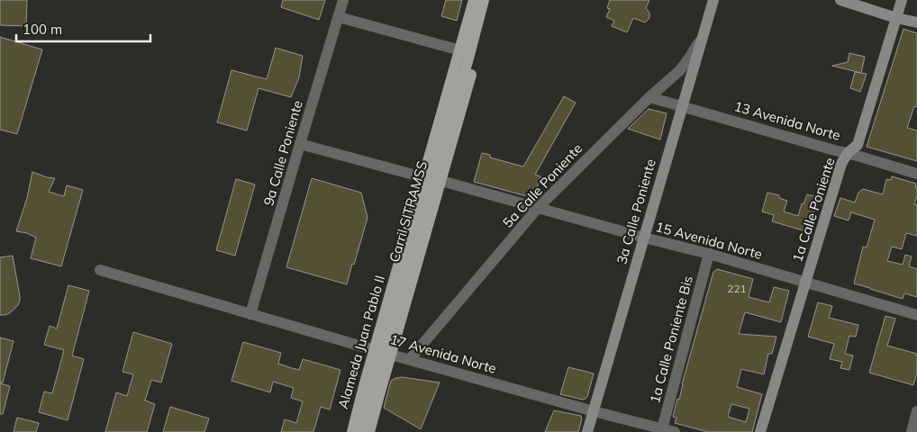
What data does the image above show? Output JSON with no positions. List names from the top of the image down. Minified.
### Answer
{"streets":{"main road":["1a Calle Poniente","Carril SITRAMSS","3a Calle Poniente","Alameda Juan Pablo II"],"street":["13 Avenida Norte","9a Calle Poniente","5a Calle Poniente","15 Avenida Norte","1a Calle Poniente Bis","17 Avenida Norte"]},"crossings":[["13 Avenida Norte","5a Calle Poniente"],["13 Avenida Norte","1a Calle Poniente"],["13 Avenida Norte","3a Calle Poniente"],["9a Calle Poniente","17 Avenida Norte"],["5a Calle Poniente","3a Calle Poniente"],["5a Calle Poniente","15 Avenida Norte"],["5a Calle Poniente","17 Avenida Norte"],["1a Calle Poniente","15 Avenida Norte"],["Carril SITRAMSS","Alameda Juan Pablo II"],["Carril SITRAMSS","17 Avenida Norte"],["3a Calle Poniente","15 Avenida Norte"],["3a Calle Poniente","17 Avenida Norte"],["15 Avenida Norte","1a Calle Poniente Bis"],["15 Avenida Norte","Alameda Juan Pablo II"],["1a Calle Poniente Bis","17 Avenida Norte"],["Alameda Juan Pablo II","17 Avenida Norte"]],"house_numbers":["221"],"scale_bar":"100 m"}
